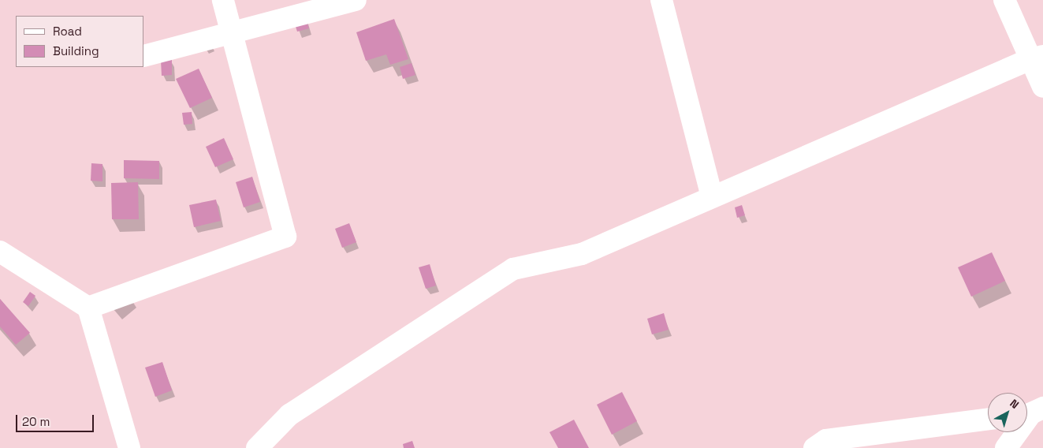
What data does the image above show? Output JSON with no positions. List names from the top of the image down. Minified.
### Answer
{"legend":["Road","Building"],"scale_bar":"20 m","north":"top right"}
